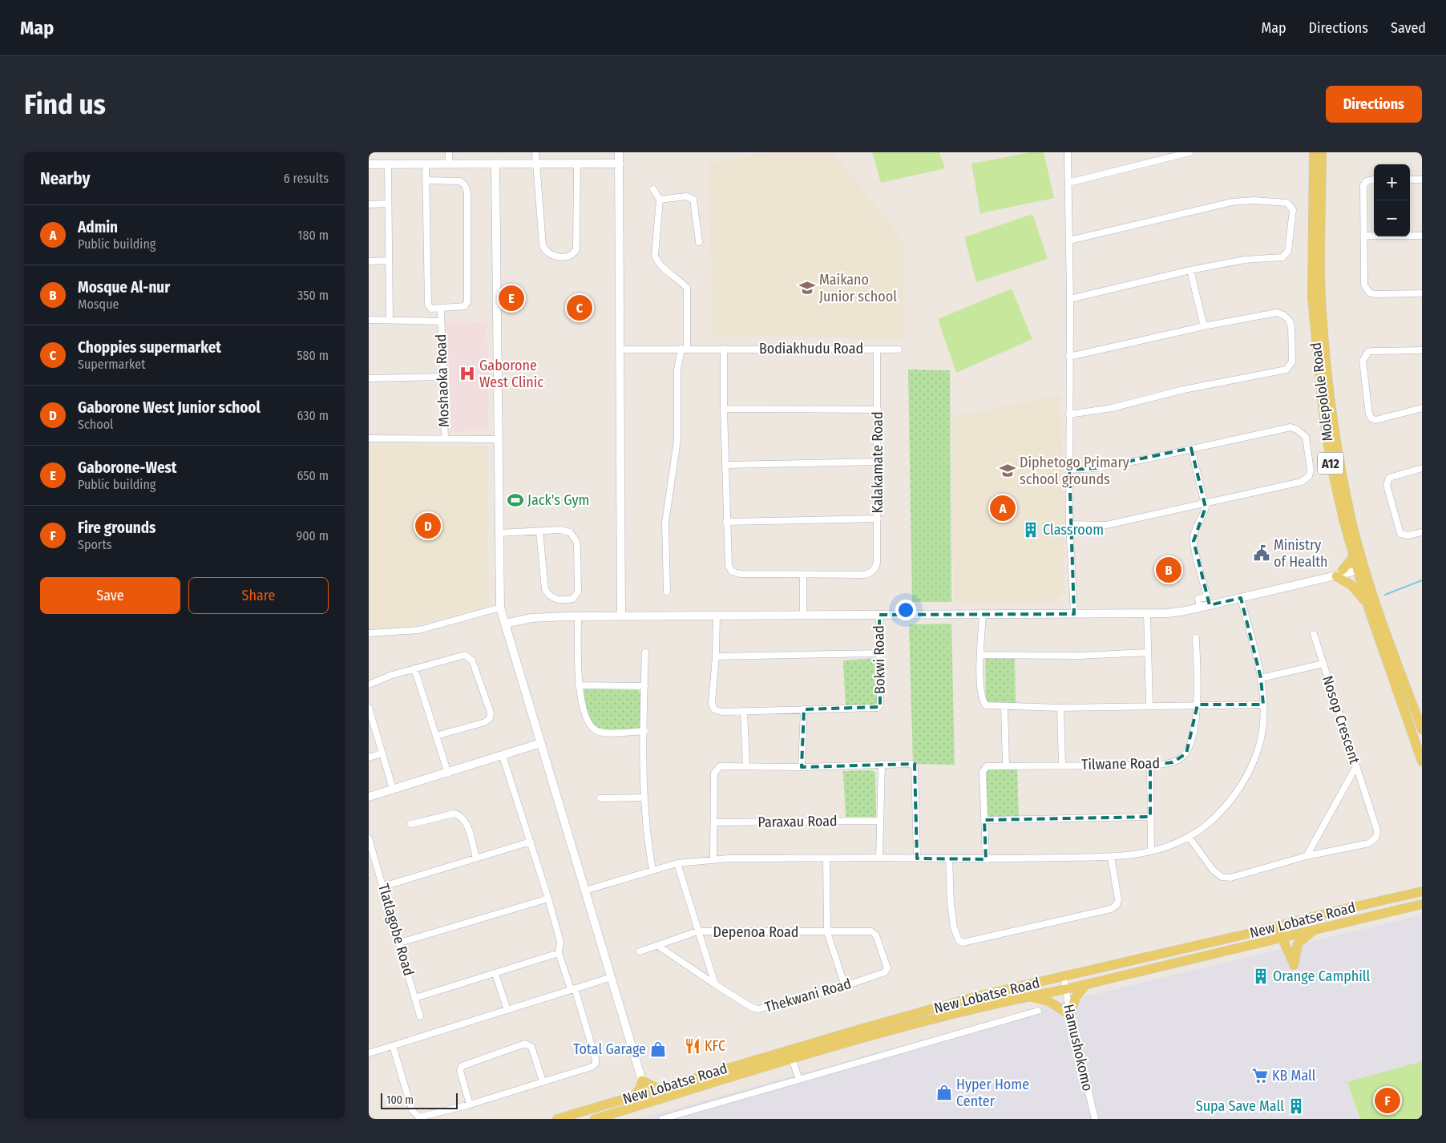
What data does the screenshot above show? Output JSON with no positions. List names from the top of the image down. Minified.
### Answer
{"streets":{"main road":["Molepolole Road","A12","New Lobatse Road"],"street":["Bodiakhudu Road","Moshaoka Road","Kalakamate Road","Bokwi Road","Nosop Crescent","Tilwane Road","Paraxau Road","Tlatlagobe Road","Depenoa Road","Thekwani Road","Hamushokomo"]},"crossings":[["Bodiakhudu Road","Kalakamate Road"],["New Lobatse Road","Hamushokomo"],["Depenoa Road","Thekwani Road"]],"places":{"school or university":["Maikano Junior school","Diphetogo Primary school grounds"],"hospital":["Gaborone West Clinic"],"sports":["Jack's Gym"],"building":["Classroom","Orange Camphill","Supa Save Mall"],"public building":["Ministry of Health"],"restaurant":["KFC"],"shop":["Total Garage","Hyper Home Center"],"supermarket":["KB Mall"]},"scale_bar":"100 m","page":{"header":"Map","nav":["Map","Directions","Saved"],"buttons":["Directions",["Save","Share"]],"title":"Find us","heading":["Nearby","6 results"],"map_buttons":["+","−"],"list":[{"mark":"A","name":"Admin","note":"Public building","value":"180 m"},{"mark":"B","name":"Mosque Al-nur","note":"Mosque","value":"350 m"},{"mark":"C","name":"Choppies supermarket","note":"Supermarket","value":"580 m"},{"mark":"D","name":"Gaborone West Junior school","note":"School","value":"630 m"},{"mark":"E","name":"Gaborone-West","note":"Public building","value":"650 m"},{"mark":"F","name":"Fire grounds","note":"Sports","value":"900 m"}],"pins":["E","C","A","D","B","F"],"scale":"100 m"}}
